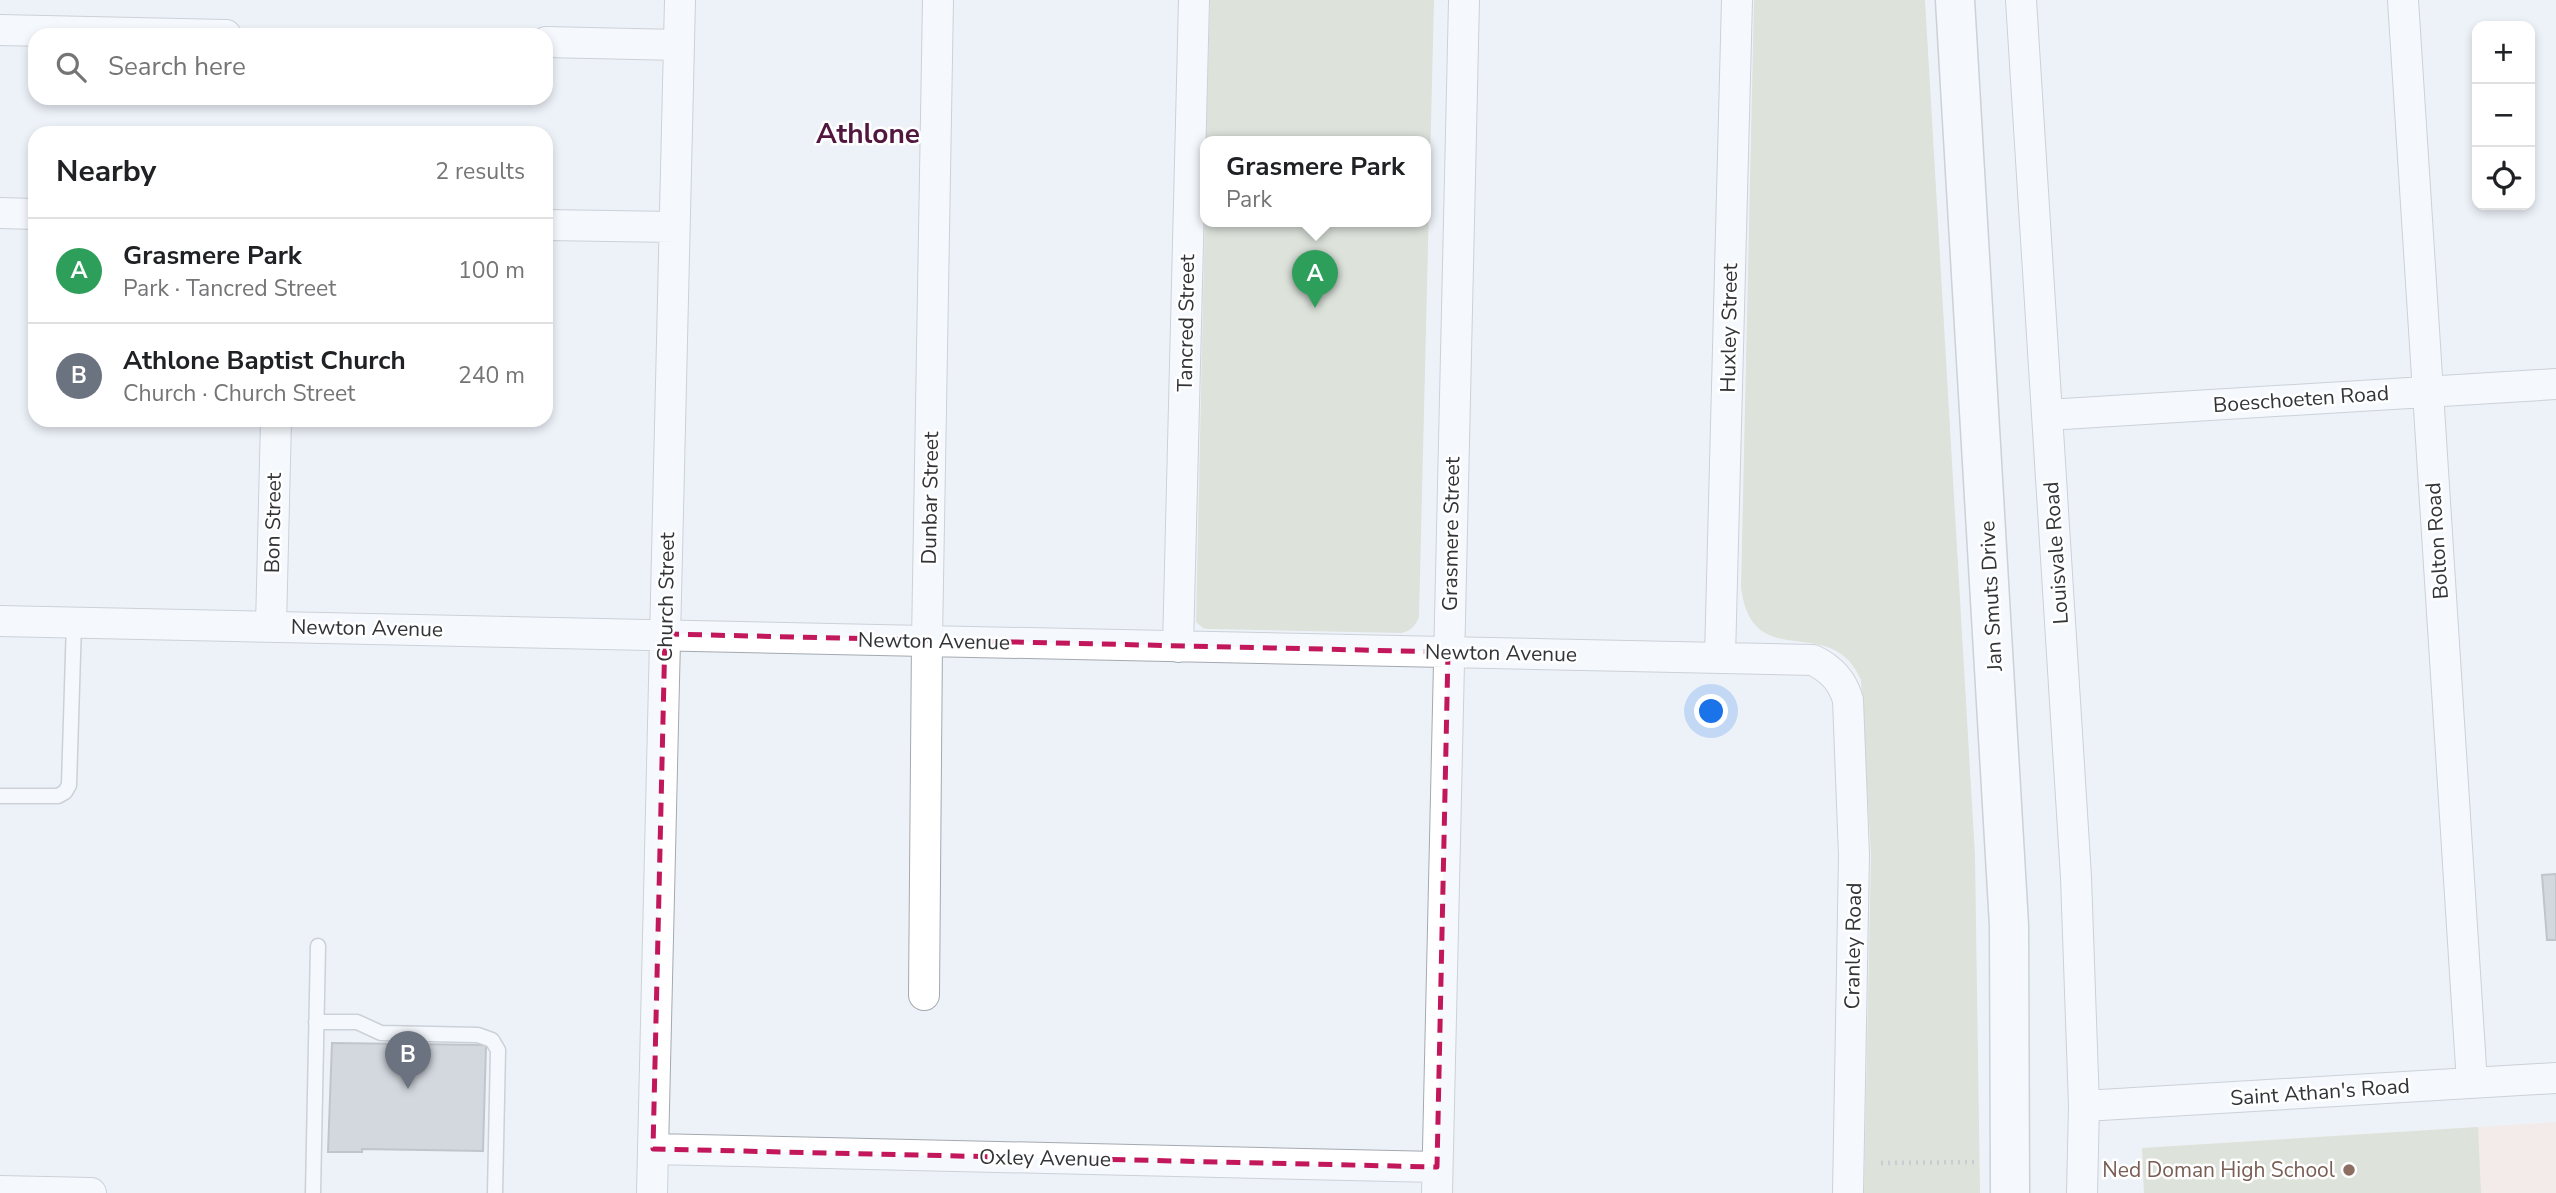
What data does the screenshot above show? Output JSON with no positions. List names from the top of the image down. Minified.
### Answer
{"streets":{"main road":["Jan Smuts Drive"],"street":["Tancred Street","Huxley Street","Boeschoeten Road","Dunbar Street","Bon Street","Grasmere Street","Bolton Road","Louisvale Road","Church Street","Newton Avenue","Cranley Road","Saint Athan's Road","Oxley Avenue"]},"crossings":[["Tancred Street","Newton Avenue"],["Huxley Street","Newton Avenue"],["Boeschoeten Road","Bolton Road"],["Boeschoeten Road","Louisvale Road"],["Dunbar Street","Newton Avenue"],["Bon Street","Newton Avenue"],["Grasmere Street","Newton Avenue"],["Grasmere Street","Oxley Avenue"],["Bolton Road","Saint Athan's Road"],["Louisvale Road","Saint Athan's Road"],["Church Street","Newton Avenue"],["Church Street","Oxley Avenue"],["Newton Avenue","Cranley Road"]],"districts":["Athlone"],"places":["Ned Doman High School"],"page":{"map_buttons":["+","−"],"search":"Search here","heading":["Nearby","2 results"],"popup":["Grasmere Park","Park"],"list":[{"mark":"A","name":"Grasmere Park","note":"Park · Tancred Street","value":"100 m"},{"mark":"B","name":"Athlone Baptist Church","note":"Church · Church Street","value":"240 m"}],"pins":["A","B"]}}
